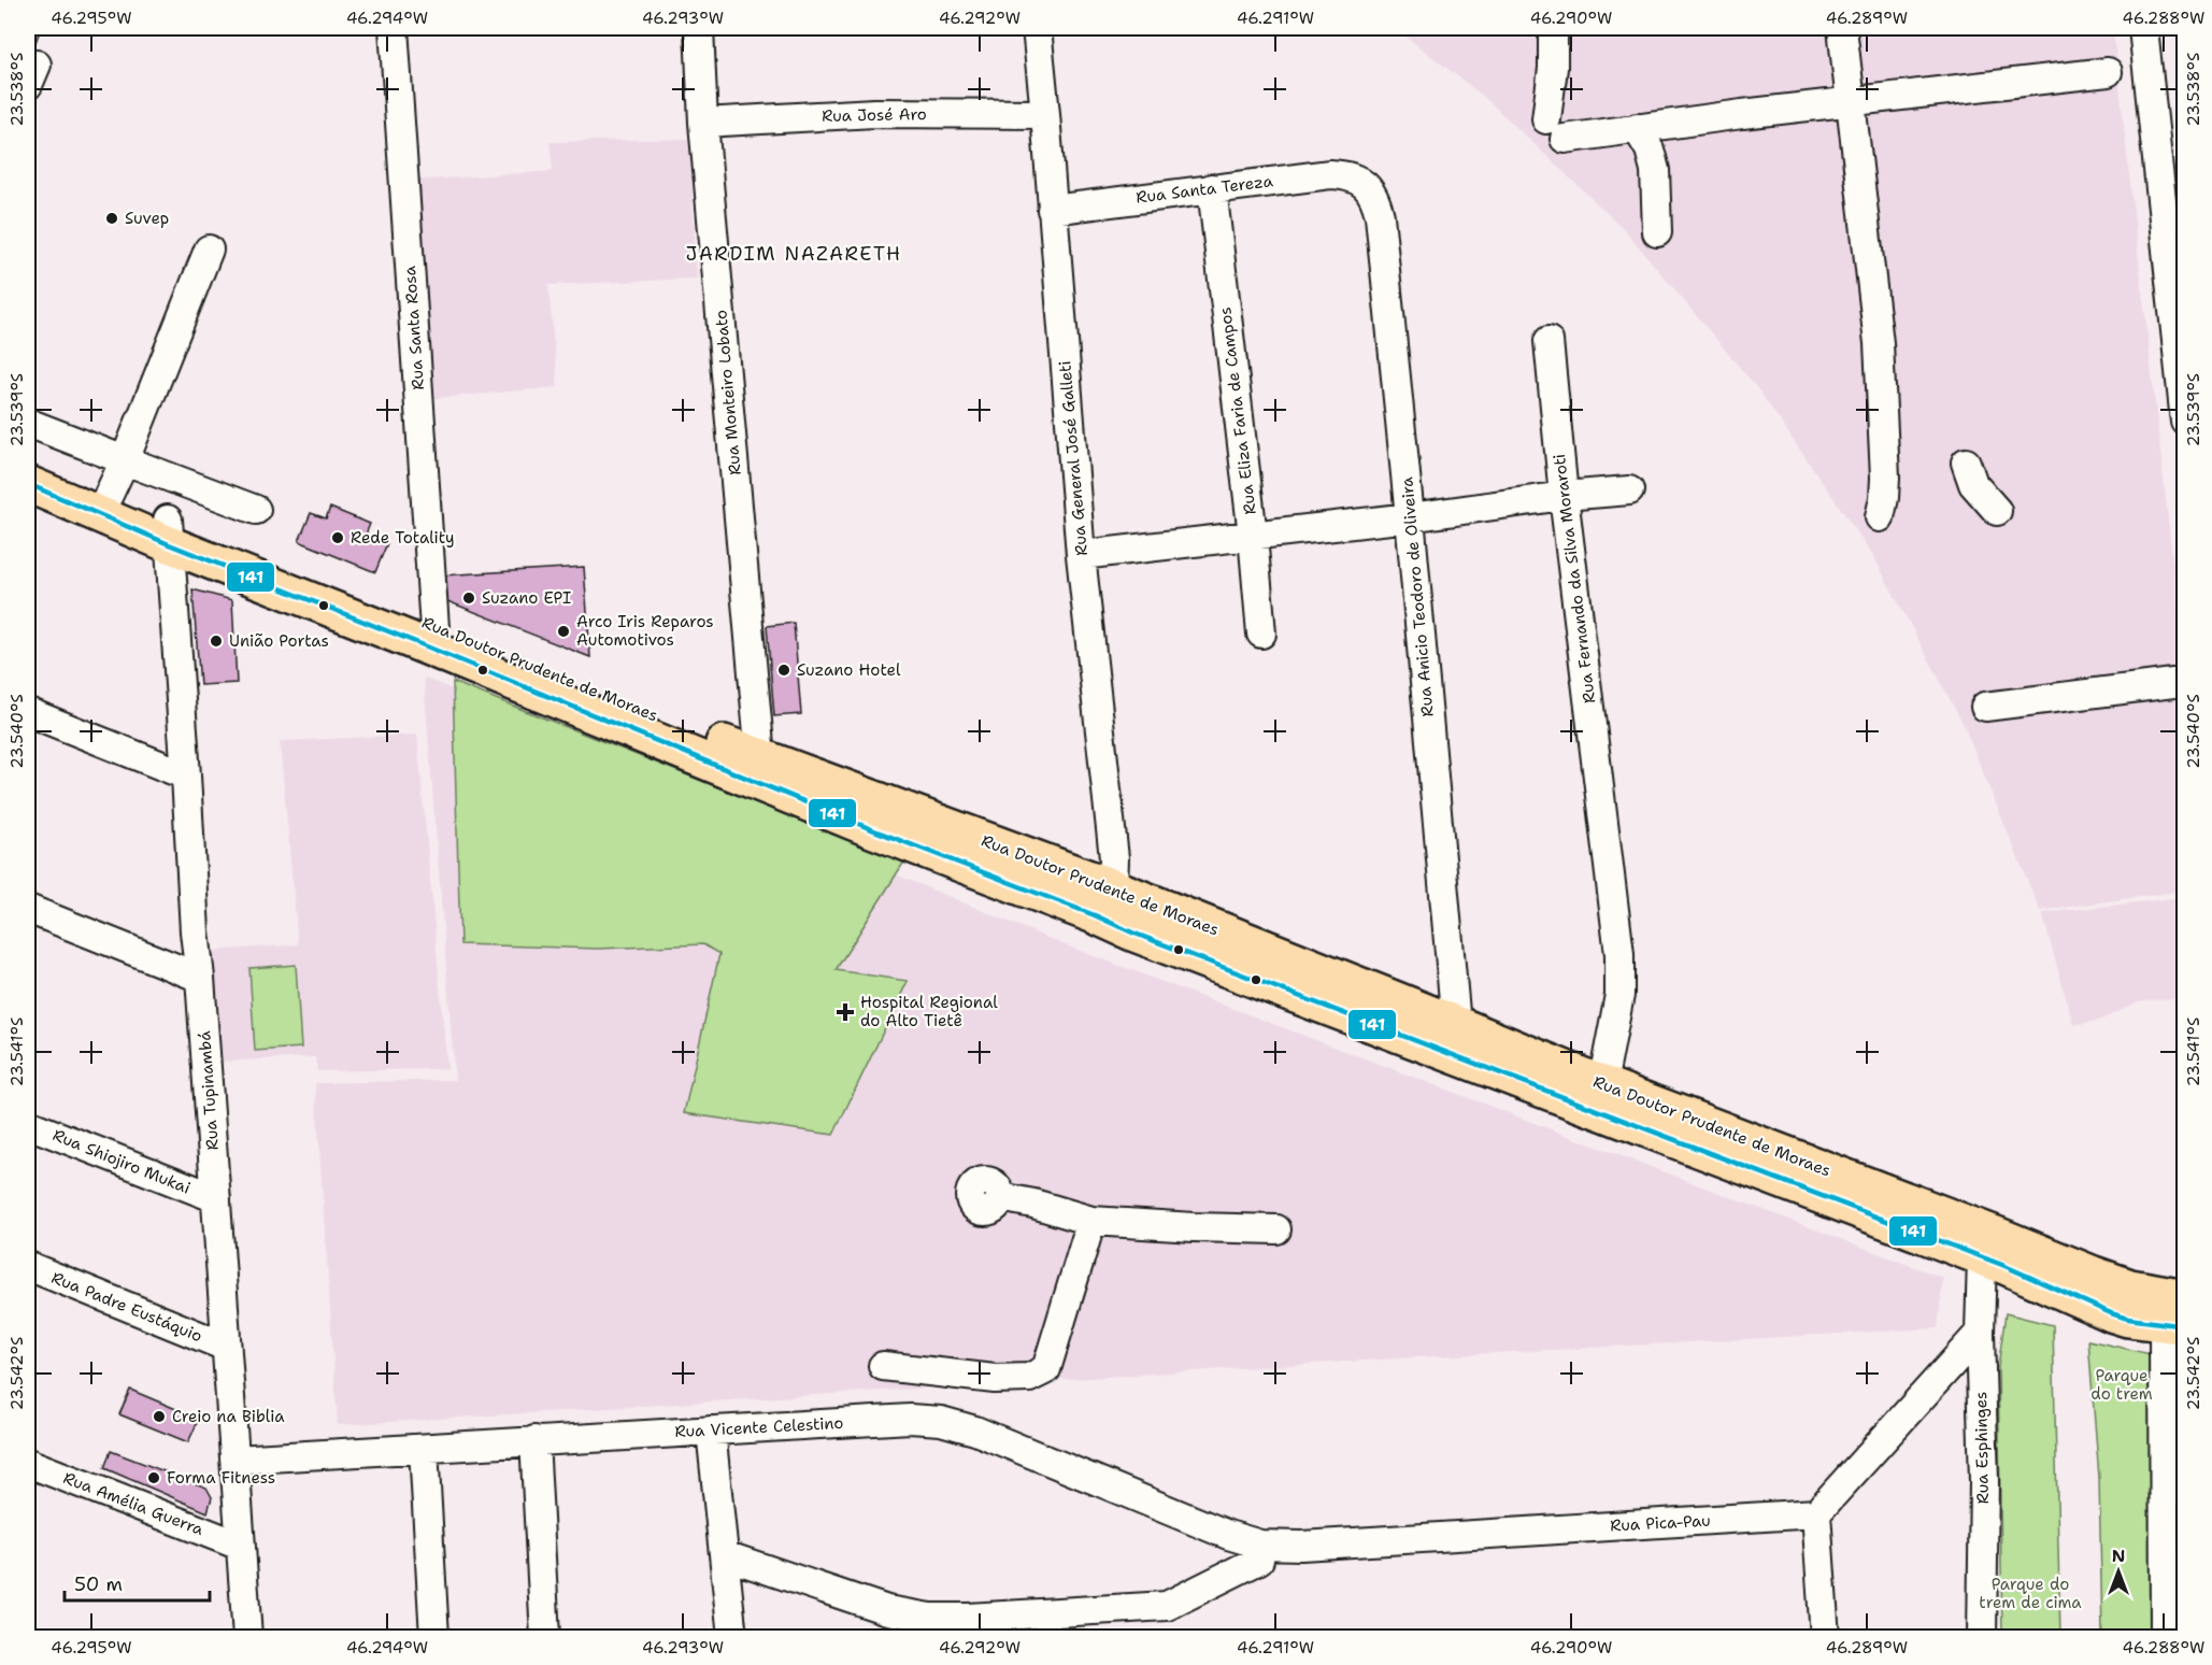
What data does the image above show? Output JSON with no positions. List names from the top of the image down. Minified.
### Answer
{"streets":{"highway":["Rua Doutor Prudente de Moraes"],"street":["Rua José Aro","Rua Santa Tereza","Rua Santa Rosa","Rua Monteiro Lobato","Rua Eliza Faria de Campos","Rua General José Galleti","Rua Fernando da Silva Moraroti","Rua Anicio Teodoro de Oliveira","Rua Tupinambá","Rua Shiojiro Mukai","Rua Padre Eustáquio","Rua Vicente Celestino","Rua Esphinges","Rua Amélia Guerra","Rua Pica-Pau"]},"crossings":[["Rua José Aro","Rua Monteiro Lobato"],["Rua José Aro","Rua General José Galleti"],["Rua Santa Tereza","Rua Eliza Faria de Campos"],["Rua Santa Tereza","Rua General José Galleti"],["Rua Santa Tereza","Rua Anicio Teodoro de Oliveira"],["Rua Santa Rosa","Rua Doutor Prudente de Moraes"],["Rua Monteiro Lobato","Rua Doutor Prudente de Moraes"],["Rua General José Galleti","Rua Doutor Prudente de Moraes"],["Rua Fernando da Silva Moraroti","Rua Doutor Prudente de Moraes"],["Rua Anicio Teodoro de Oliveira","Rua Doutor Prudente de Moraes"],["Rua Doutor Prudente de Moraes","Rua Tupinambá"],["Rua Doutor Prudente de Moraes","Rua Esphinges"],["Rua Tupinambá","Rua Shiojiro Mukai"],["Rua Tupinambá","Rua Padre Eustáquio"],["Rua Tupinambá","Rua Vicente Celestino"],["Rua Tupinambá","Rua Amélia Guerra"],["Rua Vicente Celestino","Rua Pica-Pau"]],"districts":["JARDIM NAZARETH"],"parks":["Parque do trem","Parque do trem de cima"],"places":{"other":["Suvep","Rede Totality","Suzano EPI","Arco Iris Reparos Automotivos","União Portas","Suzano Hotel","Creio na Biblia","Forma Fitness"],"health":["Hospital Regional do Alto Tietê"]},"lines":["transit line 141"],"scale_bar":"50 m","north":"top","coordinates":["46.295°W","46.294°W","46.293°W","46.292°W","46.291°W","46.290°W","46.289°W","46.288°W","23.538°S","23.539°S","23.540°S","23.541°S","23.542°S"]}
